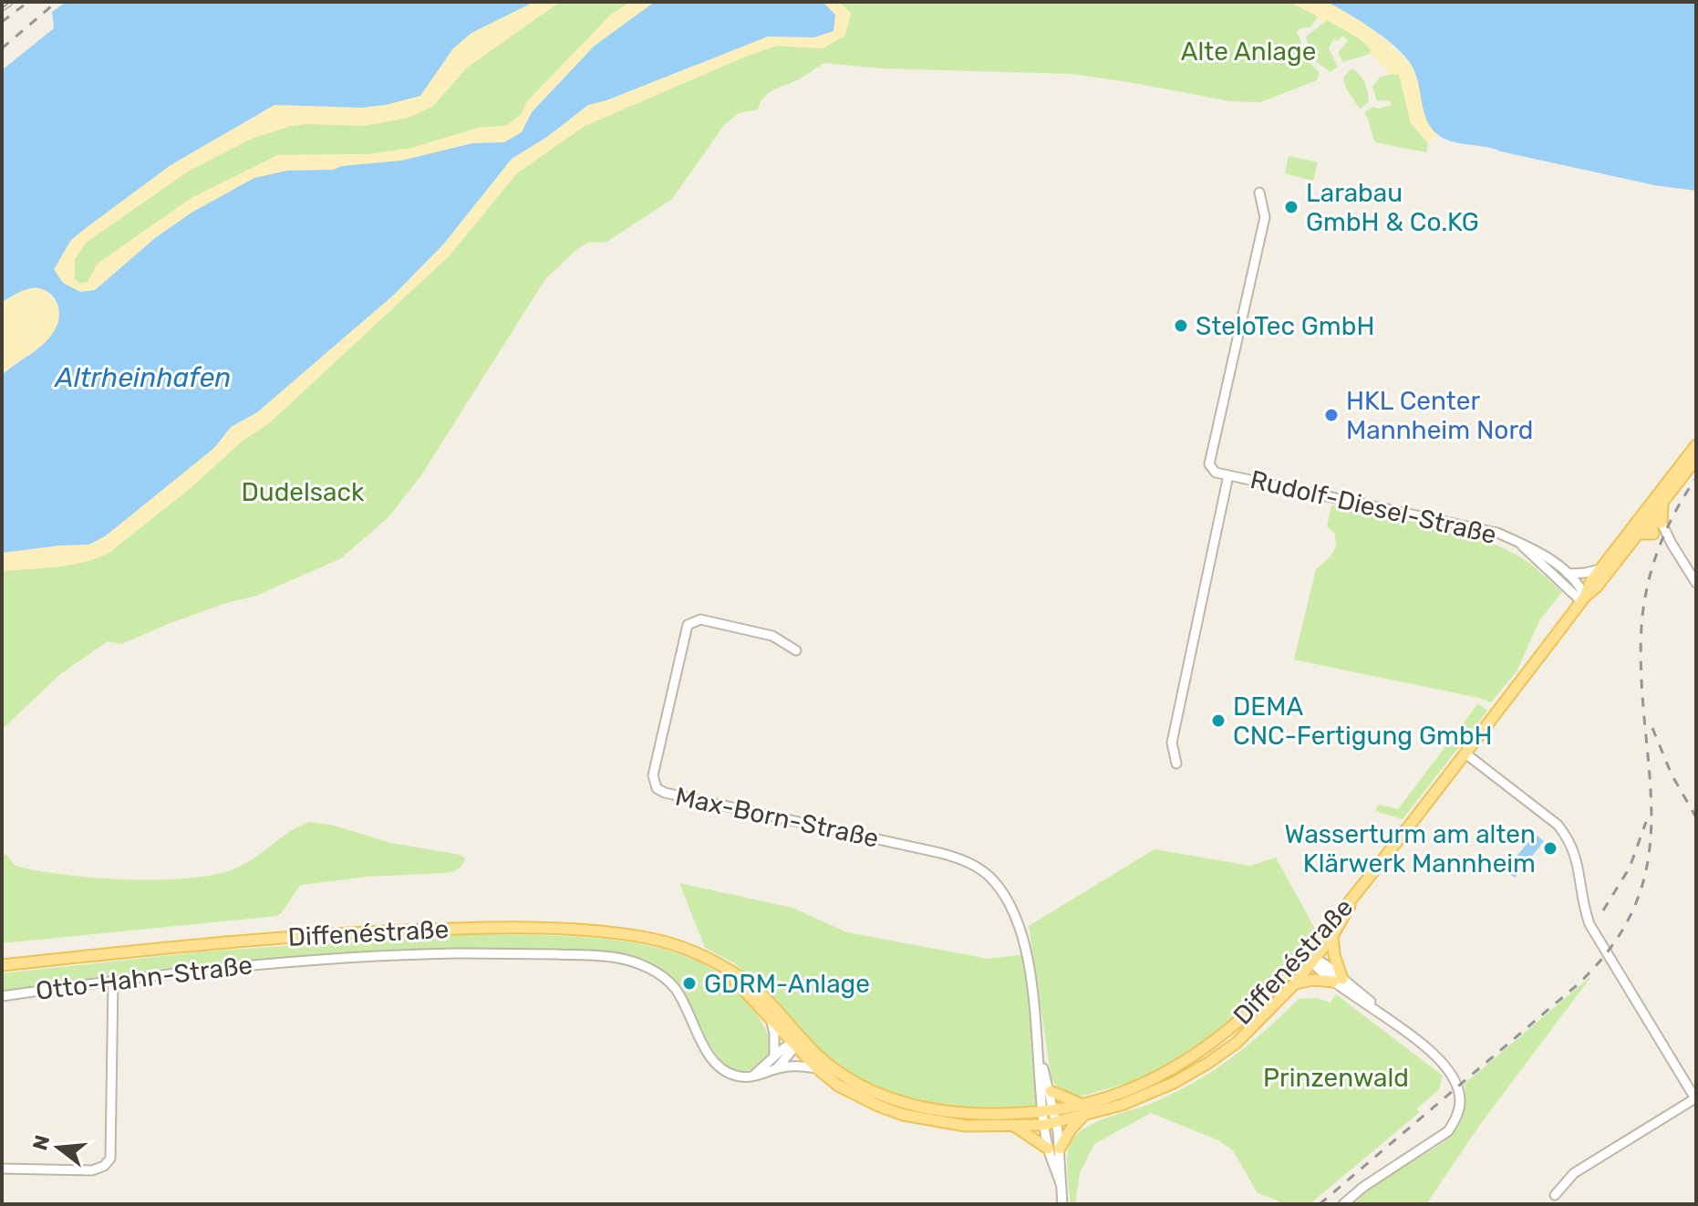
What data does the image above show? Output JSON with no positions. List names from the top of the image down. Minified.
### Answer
{"streets":{"main road":["Diffenéstraße"],"street":["Rudolf-Diesel-Straße","Max-Born-Straße","Otto-Hahn-Straße"]},"crossings":[["Rudolf-Diesel-Straße","Diffenéstraße"],["Max-Born-Straße","Diffenéstraße"]],"water":["Altrheinhafen"],"parks":["Alte Anlage","Dudelsack","Prinzenwald"],"places":["Larabau GmbH & Co.KG","SteloTec GmbH","HKL Center Mannheim Nord","DEMA CNC-Fertigung GmbH","Wasserturm am alten Klärwerk Mannheim","GDRM-Anlage"],"north":"left"}
